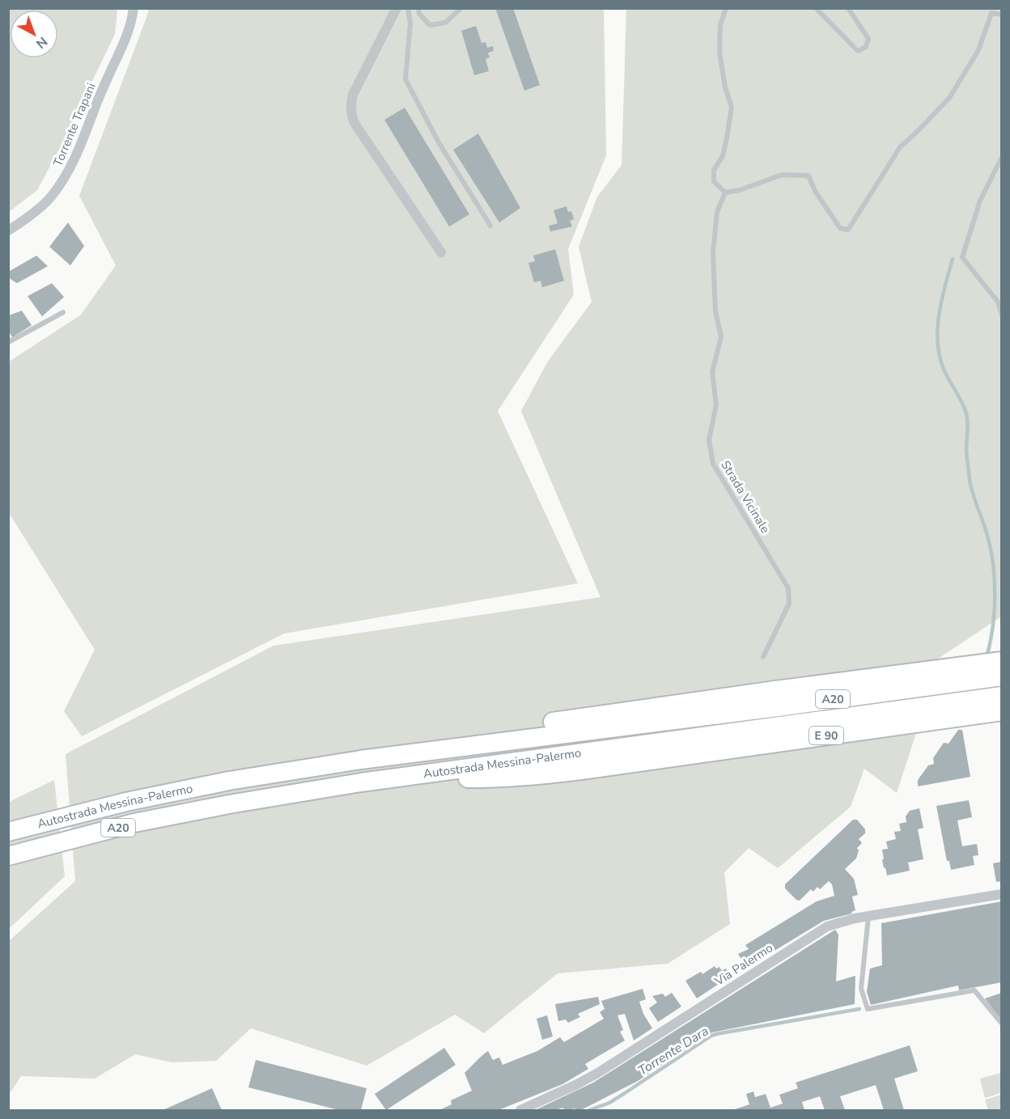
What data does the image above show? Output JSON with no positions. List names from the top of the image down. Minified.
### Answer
{"streets":{"highway":["A20","E 90","Autostrada Messina-Palermo"],"street":["Torrente Trapani","Via Palermo"],"lane":["Strada Vicinale"]},"crossings":[["E 90","Autostrada Messina-Palermo"]],"water":["Torrente Dara"],"north":"bottom right"}
